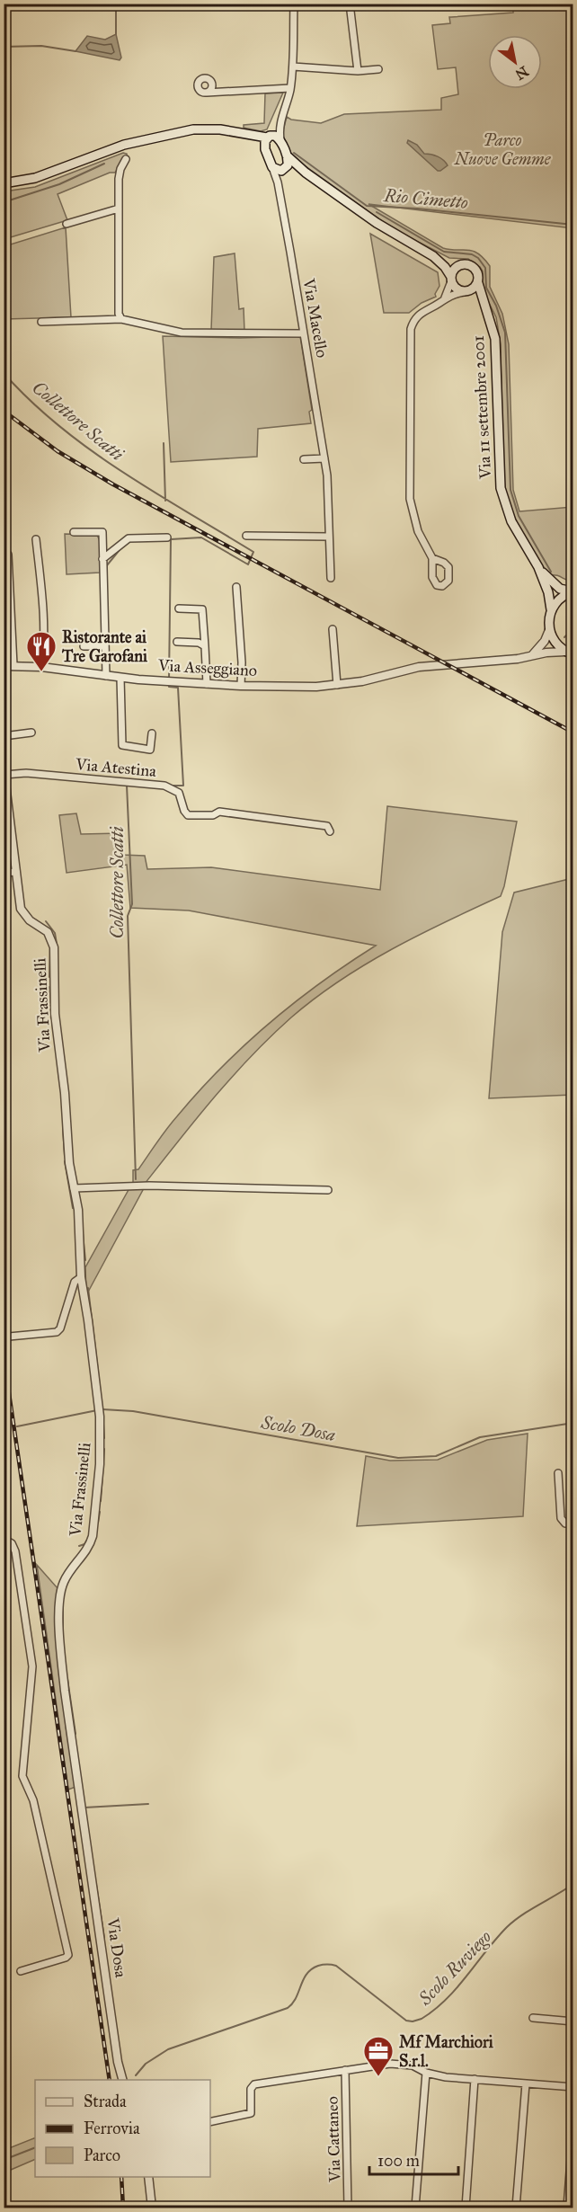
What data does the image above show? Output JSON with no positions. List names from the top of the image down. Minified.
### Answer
{"streets":{"main road":["Via 11 settembre 2001","Via Asseggiano"],"street":["Via Macello","Via Atestina","Via Frassinelli","Via Dosa","Via Cattaneo"]},"crossings":[["Via Macello","Via 11 settembre 2001"],["Via Atestina","Via Frassinelli"],["Via Frassinelli","Via Dosa"]],"water":["Rio Cimetto","Collettore Scatti","Scolo Dosa","Scolo Ruviego"],"parks":["Parco Nuove Gemme"],"places":{"restaurant":["Ristorante ai Tre Garofani"],"office":["Mf Marchiori S.r.l."]},"legend":["Strada","Ferrovia","Parco"],"scale_bar":"100 m","north":"bottom right"}
